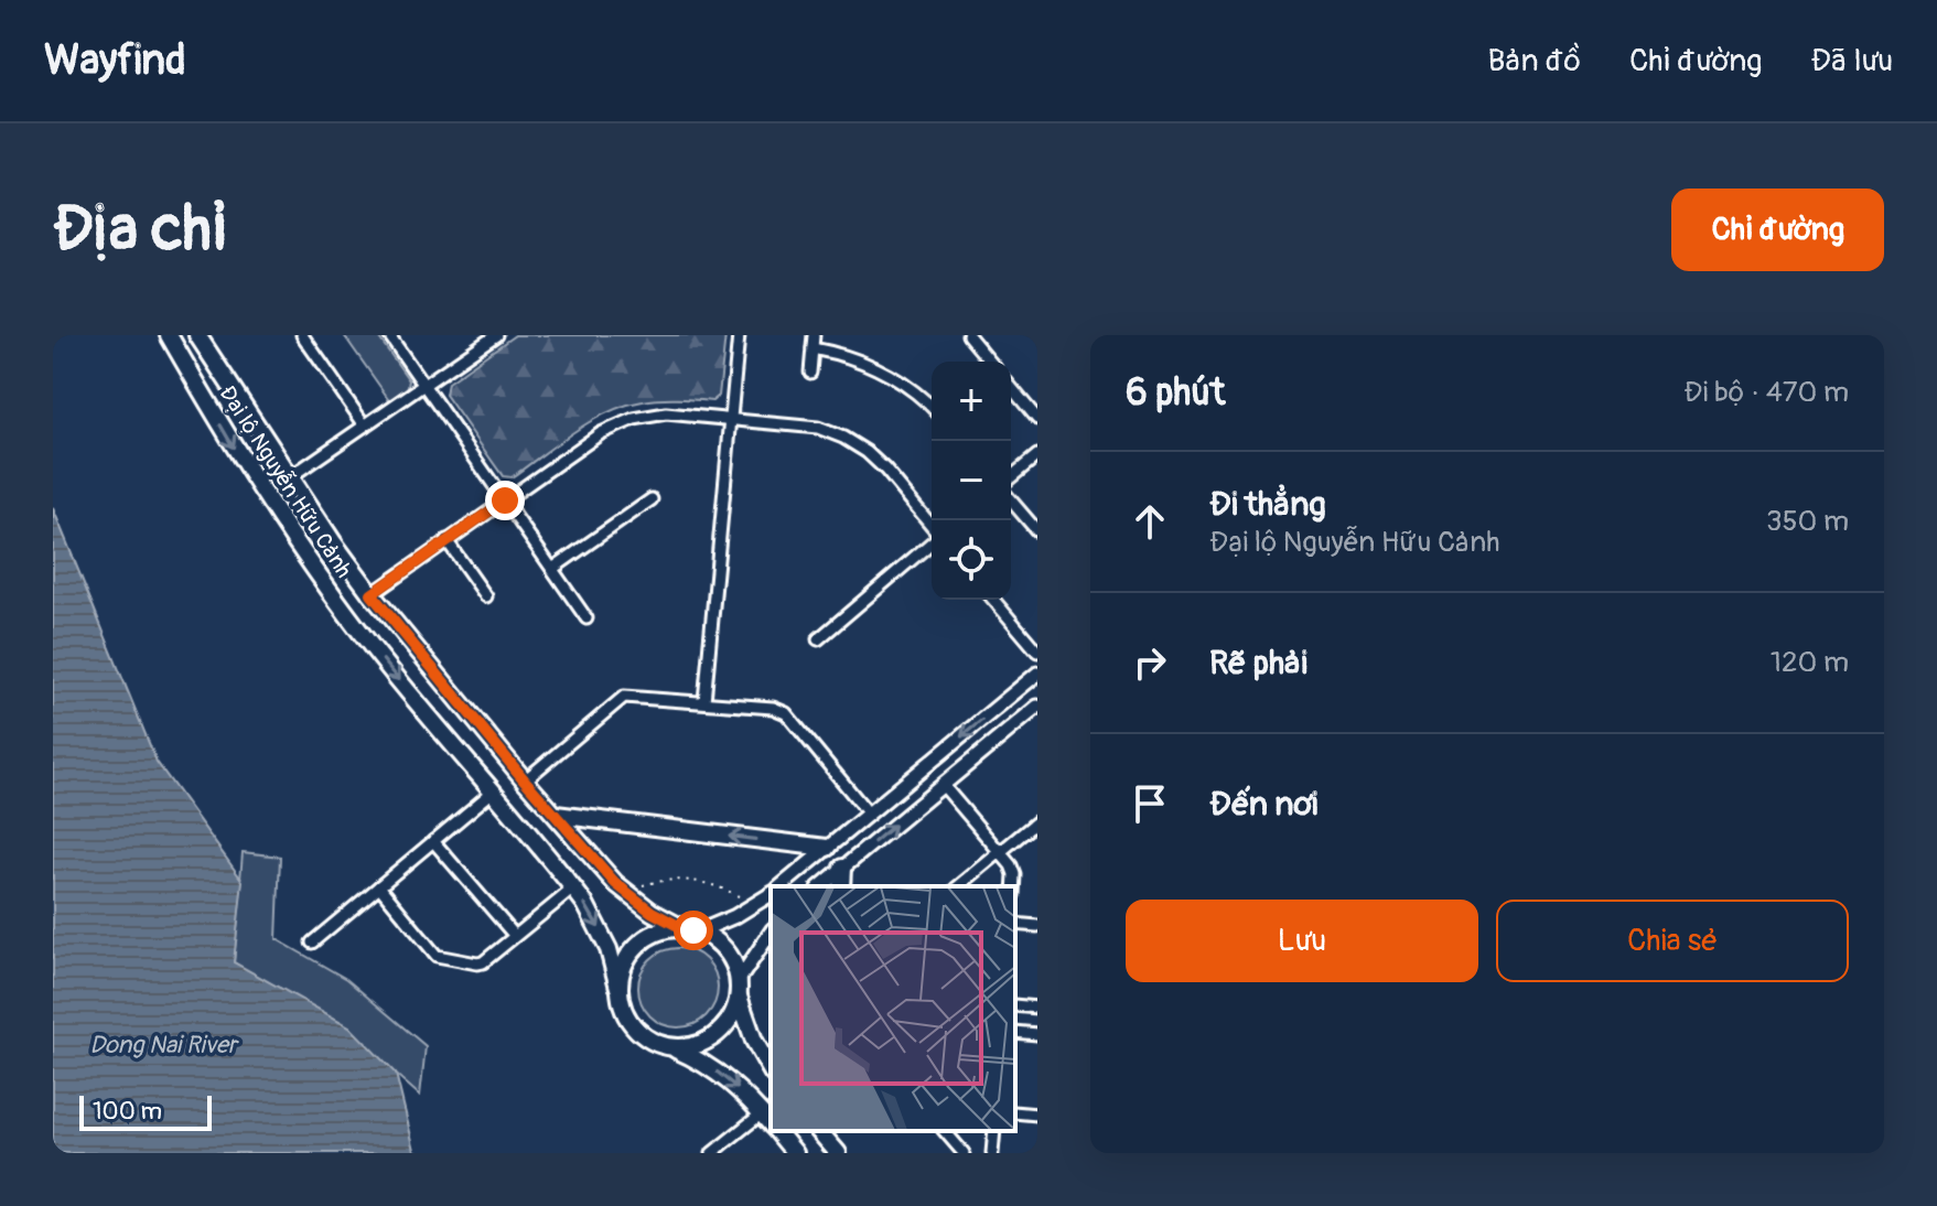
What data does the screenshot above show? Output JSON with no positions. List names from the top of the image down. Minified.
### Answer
{"streets":{"main road":["Đại lộ Nguyễn Hữu Cảnh"]},"water":["Dong Nai River"],"scale_bar":"100 m","page":{"header":"Wayfind","nav":["Bản đồ","Chỉ đường","Đã lưu"],"buttons":["Chỉ đường",["Lưu","Chia sẻ"]],"title":"Địa chỉ","heading":["6 phút","Đi bộ · 470 m"],"map_buttons":["+","−"],"list":[["Đi thẳng","Đại lộ Nguyễn Hữu Cảnh","350 m"],["Rẽ phải","120 m"],"Đến nơi"],"scale":"100 m"}}
